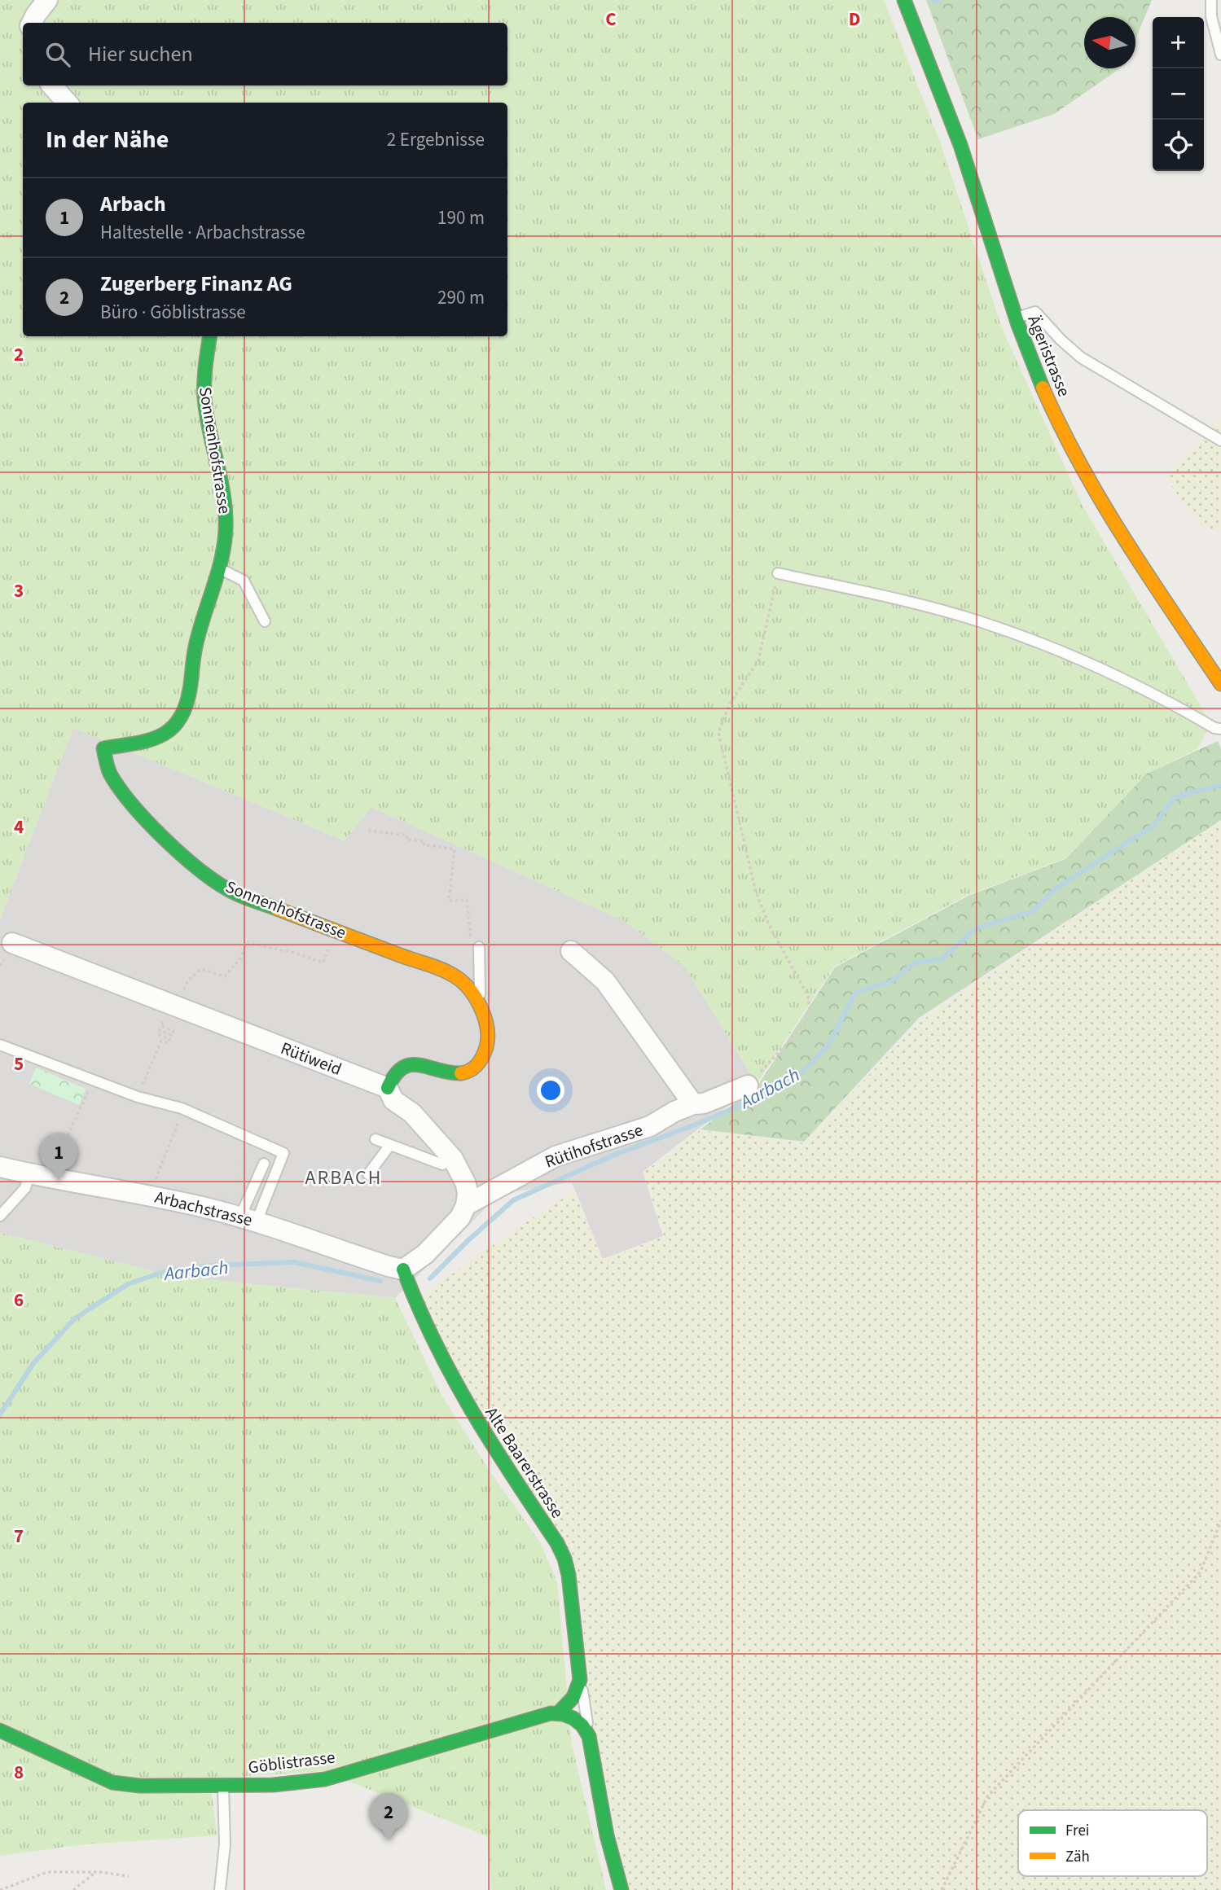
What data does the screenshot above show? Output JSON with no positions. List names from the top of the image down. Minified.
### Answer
{"streets":{"street":["Ägeristrasse","Sonnenhofstrasse","Rütiweid","Rütihofstrasse","Arbachstrasse","Alte Baarerstrasse","Göblistrasse"]},"crossings":[["Sonnenhofstrasse","Rütiweid"],["Rütiweid","Rütihofstrasse"],["Arbachstrasse","Alte Baarerstrasse"]],"districts":["ARBACH"],"water":["Aarbach"],"legend":["Frei","Zäh"],"north":"left","page":{"map_buttons":["+","−"],"search":"Hier suchen","heading":["In der Nähe","2 Ergebnisse"],"list":[{"mark":"1","name":"Arbach","note":"Haltestelle · Arbachstrasse","value":"190 m"},{"mark":"2","name":"Zugerberg Finanz AG","note":"Büro · Göblistrasse","value":"290 m"}],"pins":["1","2"]},"grid":{"columns":["C","D"],"rows":["2","3","4","5","6","7","8"]}}
